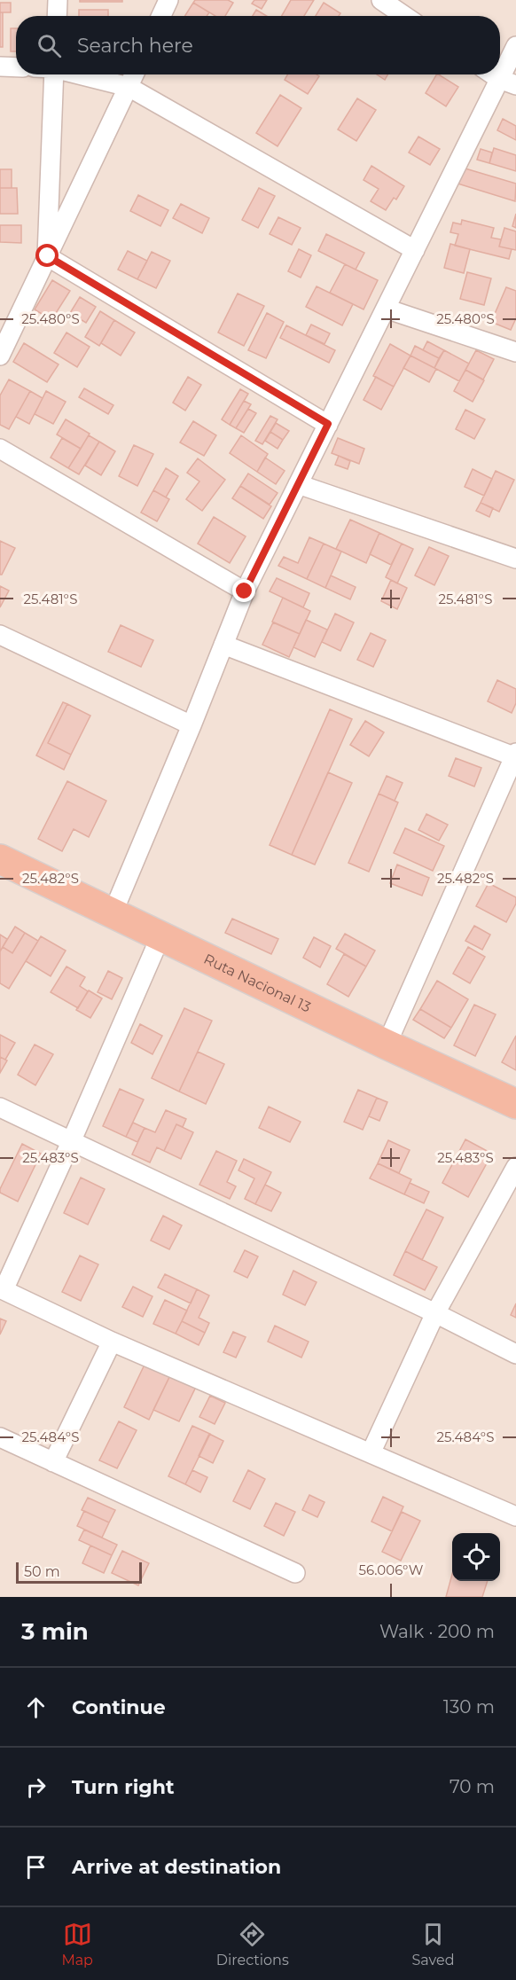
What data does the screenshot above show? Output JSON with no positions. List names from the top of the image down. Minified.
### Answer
{"streets":{"highway":["Ruta Nacional 13"]},"scale_bar":"50 m","page":{"search":"Search here","scale":"50 m","heading":["3 min","Walk · 200 m"],"list":[["Continue","130 m"],["Turn right","70 m"],"Arrive at destination"],"nav":["Map","Directions","Saved"]},"coordinates":["25.480°S","25.481°S","25.482°S","25.483°S","25.484°S","56.006°W"]}
